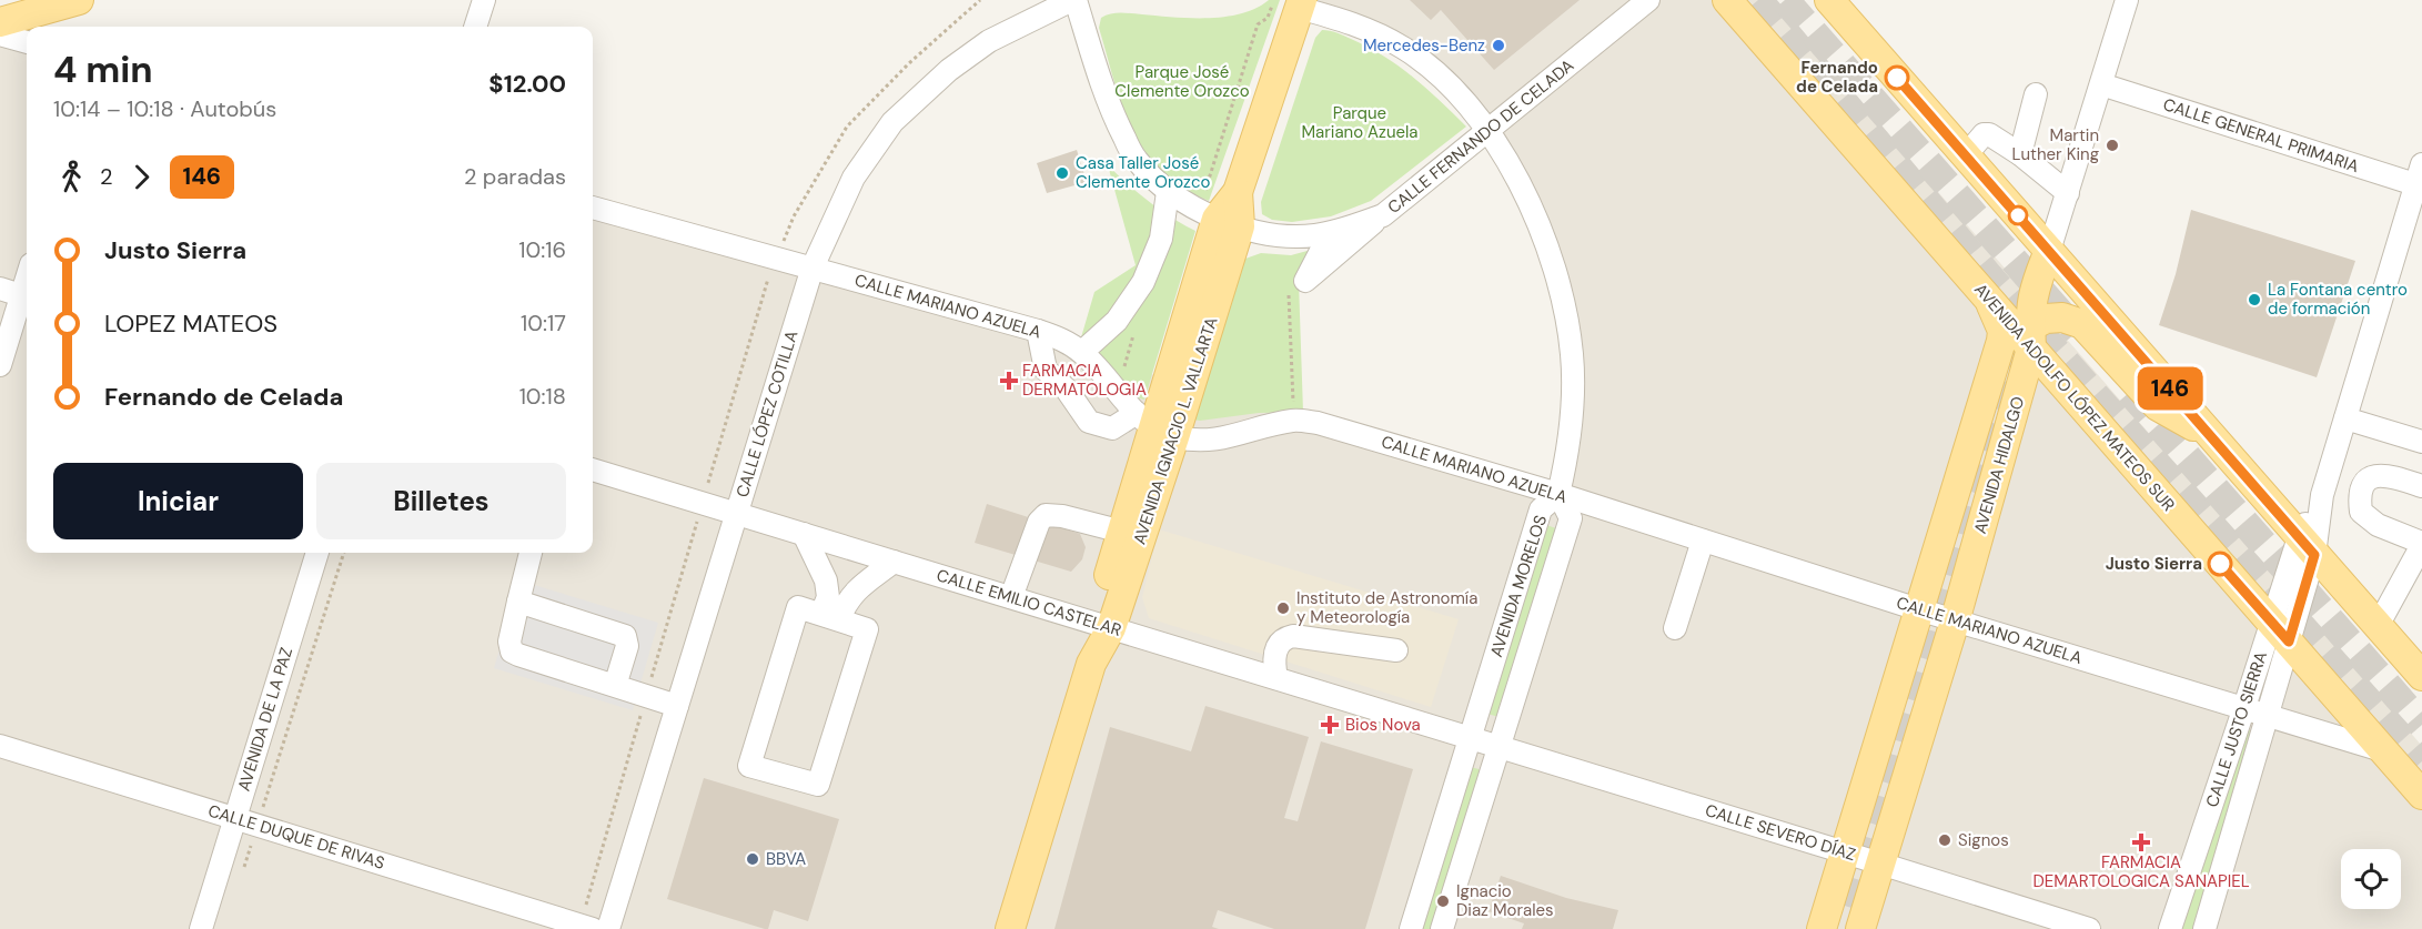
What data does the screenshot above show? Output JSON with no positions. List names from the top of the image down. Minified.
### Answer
{"streets":{"main road":["AVENIDA ADOLFO LÓPEZ MATEOS SUR","AVENIDA IGNACIO L. VALLARTA","AVENIDA HIDALGO"],"street":["CALLE GENERAL PRIMARIA","CALLE FERNANDO DE CELADA","CALLE MARIANO AZUELA","CALLE LÓPEZ COTILLA","AVENIDA MORELOS","CALLE EMILIO CASTELAR","AVENIDA DE LA PAZ","CALLE JUSTO SIERRA","CALLE SEVERO DÍAZ","CALLE DUQUE DE RIVAS"]},"crossings":[["CALLE GENERAL PRIMARIA","AVENIDA HIDALGO"],["CALLE GENERAL PRIMARIA","CALLE JUSTO SIERRA"],["CALLE FERNANDO DE CELADA","CALLE LÓPEZ COTILLA"],["CALLE FERNANDO DE CELADA","AVENIDA IGNACIO L. VALLARTA"],["CALLE MARIANO AZUELA","AVENIDA ADOLFO LÓPEZ MATEOS SUR"],["CALLE MARIANO AZUELA","CALLE LÓPEZ COTILLA"],["CALLE MARIANO AZUELA","AVENIDA IGNACIO L. VALLARTA"],["CALLE MARIANO AZUELA","AVENIDA HIDALGO"],["CALLE MARIANO AZUELA","AVENIDA MORELOS"],["CALLE MARIANO AZUELA","CALLE JUSTO SIERRA"],["AVENIDA ADOLFO LÓPEZ MATEOS SUR","AVENIDA HIDALGO"],["AVENIDA ADOLFO LÓPEZ MATEOS SUR","CALLE JUSTO SIERRA"],["CALLE LÓPEZ COTILLA","CALLE EMILIO CASTELAR"],["AVENIDA IGNACIO L. VALLARTA","CALLE EMILIO CASTELAR"],["AVENIDA HIDALGO","CALLE SEVERO DÍAZ"],["AVENIDA MORELOS","CALLE EMILIO CASTELAR"],["AVENIDA MORELOS","CALLE SEVERO DÍAZ"],["CALLE EMILIO CASTELAR","CALLE SEVERO DÍAZ"],["AVENIDA DE LA PAZ","CALLE DUQUE DE RIVAS"]],"parks":["Parque José Clemente Orozco","Parque Mariano Azuela"],"places":{"other":["Mercedes-Benz","Fernando de Celada","Martin Luther King","Casa Taller José Clemente Orozco","La Fontana centro de formación","Justo Sierra","Instituto de Astronomía y Meteorología","Signos","BBVA","Ignacio Diaz Morales"],"health":["FARMACIA DERMATOLOGIA","Bios Nova","FARMACIA DEMARTOLOGICA SANAPIEL"]},"lines":["bus line 146"],"page":{"on_map":"146","heading":["4 min","10:14 – 10:18 · Autobús","$12.00"],"legs":["2","146","2 paradas"],"list":[{"name":"Justo Sierra","value":"10:16"},{"name":"LOPEZ MATEOS","value":"10:17"},{"name":"Fernando de Celada","value":"10:18"}],"buttons":["Iniciar","Billetes"]}}
